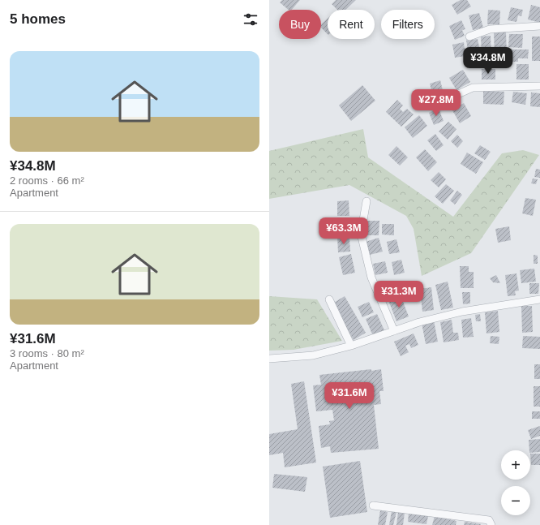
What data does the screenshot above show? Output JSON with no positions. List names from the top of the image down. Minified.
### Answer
{"page":{"heading":"5 homes","chip":["Buy","Rent","Filters"],"list":[{"name":"¥34.8M","note":"2 rooms · 66 m² · Apartment"},{"name":"¥31.6M","note":"3 rooms · 80 m² · Apartment"}],"price":["¥34.8M","¥27.8M","¥63.3M","¥31.3M","¥31.6M"],"map_buttons":["+","−"]}}
